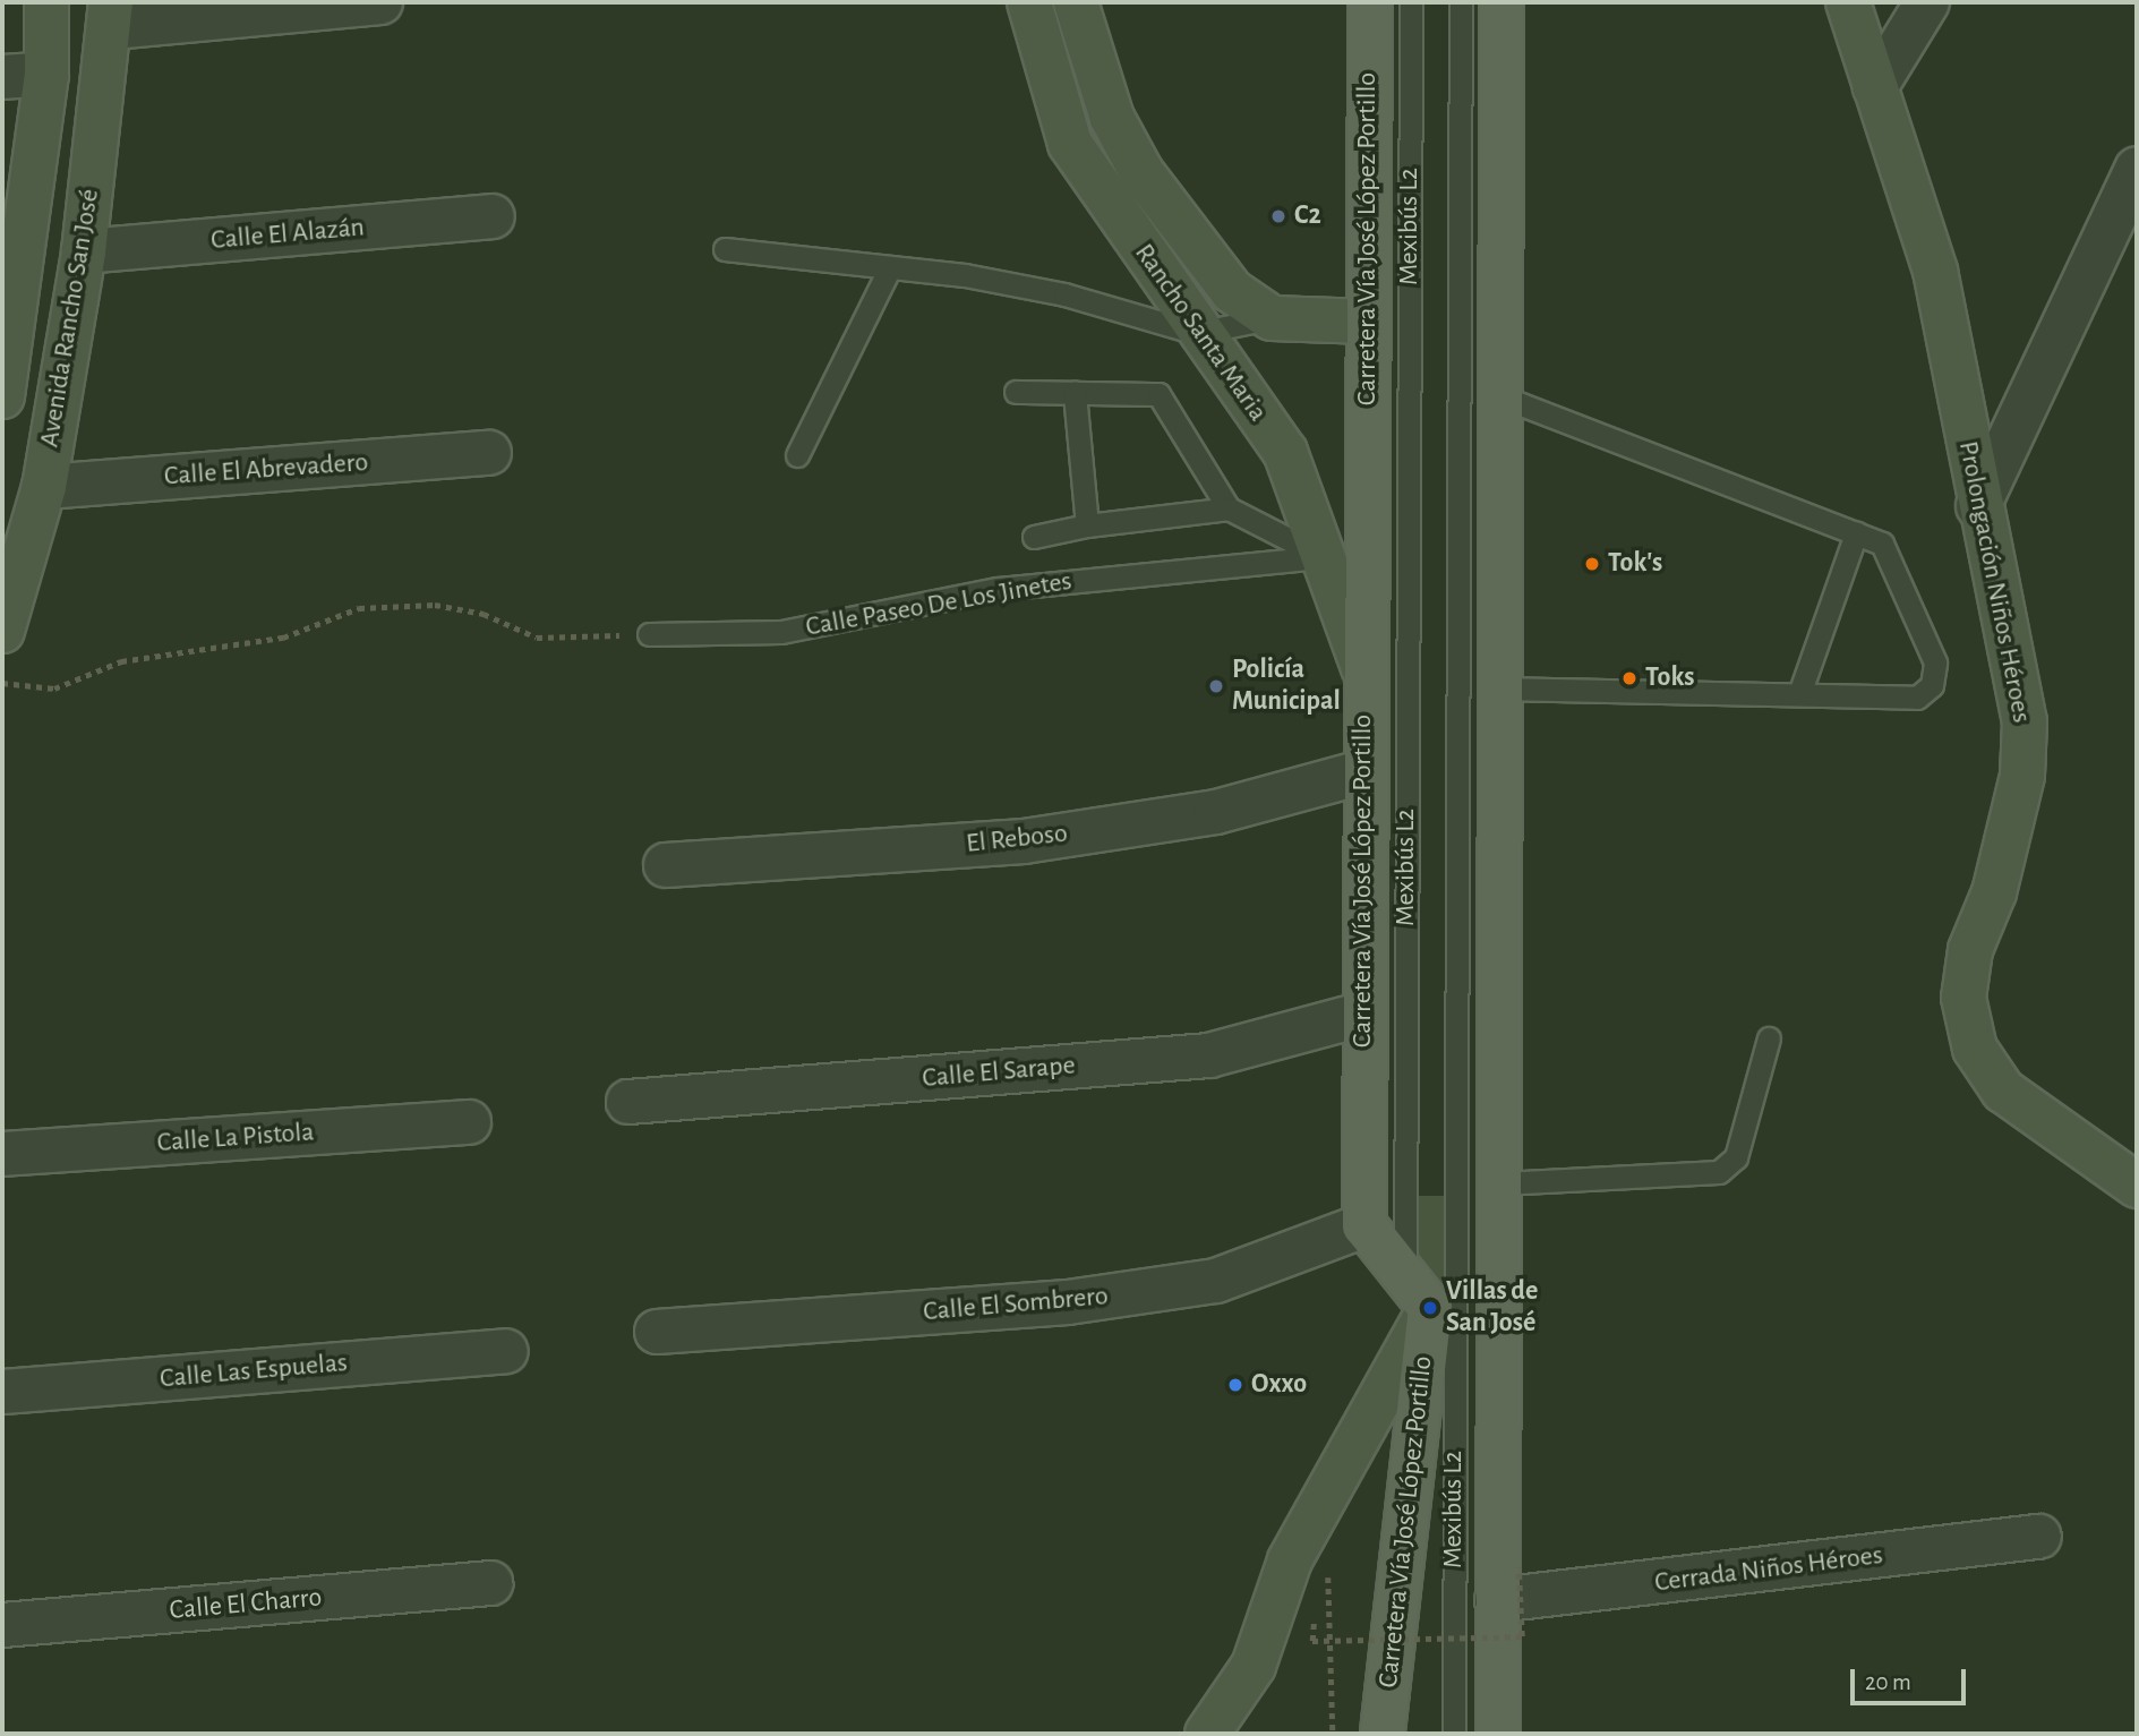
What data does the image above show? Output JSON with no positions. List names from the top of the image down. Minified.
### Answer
{"streets":{"main road":["Carretera Vía José López Portillo"],"street":["Calle El Alazán","Avenida Rancho San José","Rancho Santa Maria","Calle El Abrevadero","Prolongación Niños Héroes","El Reboso","Calle El Sarape","Calle La Pistola","Calle El Sombrero","Calle Las Espuelas","Cerrada Niños Héroes","Calle El Charro"],"lane":["Mexibús L2","Calle Paseo De Los Jinetes"]},"crossings":[["Calle El Alazán","Avenida Rancho San José"],["Carretera Vía José López Portillo","Rancho Santa Maria"],["Carretera Vía José López Portillo","El Reboso"],["Carretera Vía José López Portillo","Calle El Sarape"],["Carretera Vía José López Portillo","Calle El Sombrero"],["Avenida Rancho San José","Calle El Abrevadero"],["Rancho Santa Maria","Calle Paseo De Los Jinetes"]],"places":["C2","Tok's","Toks","Policía Municipal","Villas de San José","Oxxo"],"scale_bar":"20 m"}
